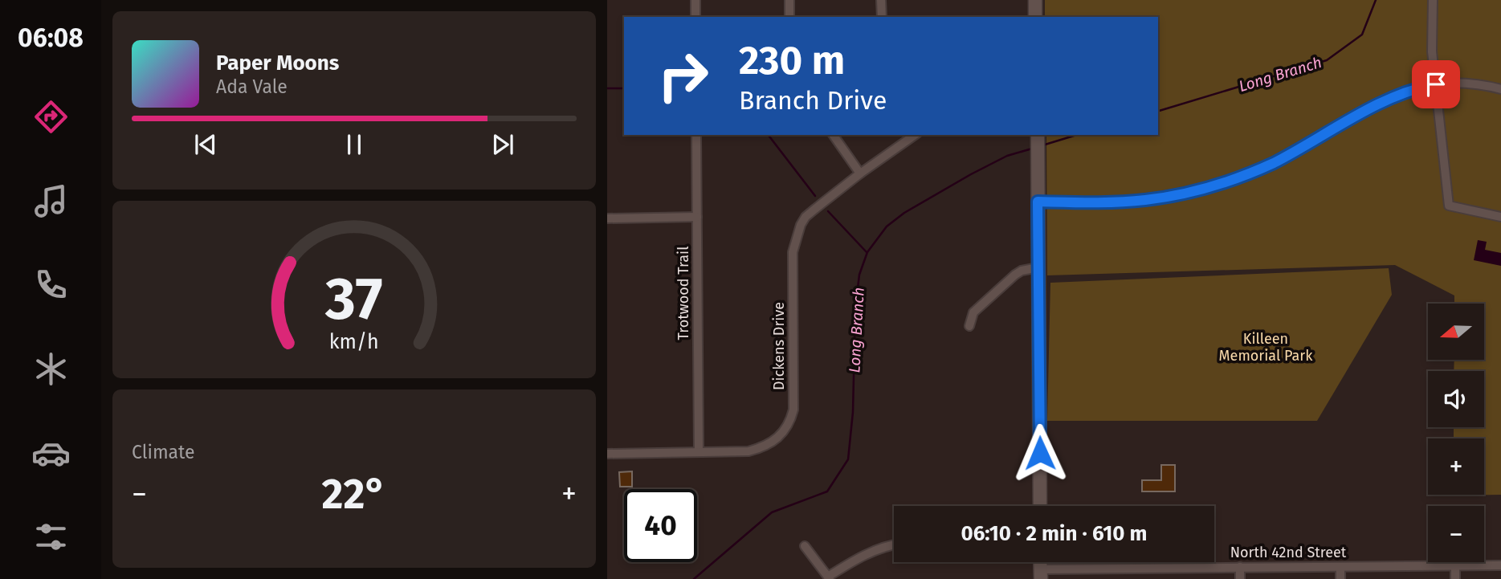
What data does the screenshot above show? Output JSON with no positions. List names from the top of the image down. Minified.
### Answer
{"streets":{"street":["Trotwood Trail","Dickens Drive","North 42nd Street"]},"crossings":[["Trotwood Trail","Dickens Drive"]],"water":["Long Branch"],"parks":["Killeen Memorial Park"],"north":"left","page":{"tabs":"06:08","turn":["230 m","Branch Drive"],"song":["Paper Moons","Ada Vale"],"map_buttons":["+","−"],"tile":"Climate","heat":["−","22°","+"],"limit":"40","trip":"06:10 · 2 min · 610 m","gauge":["37","km/h"]}}
